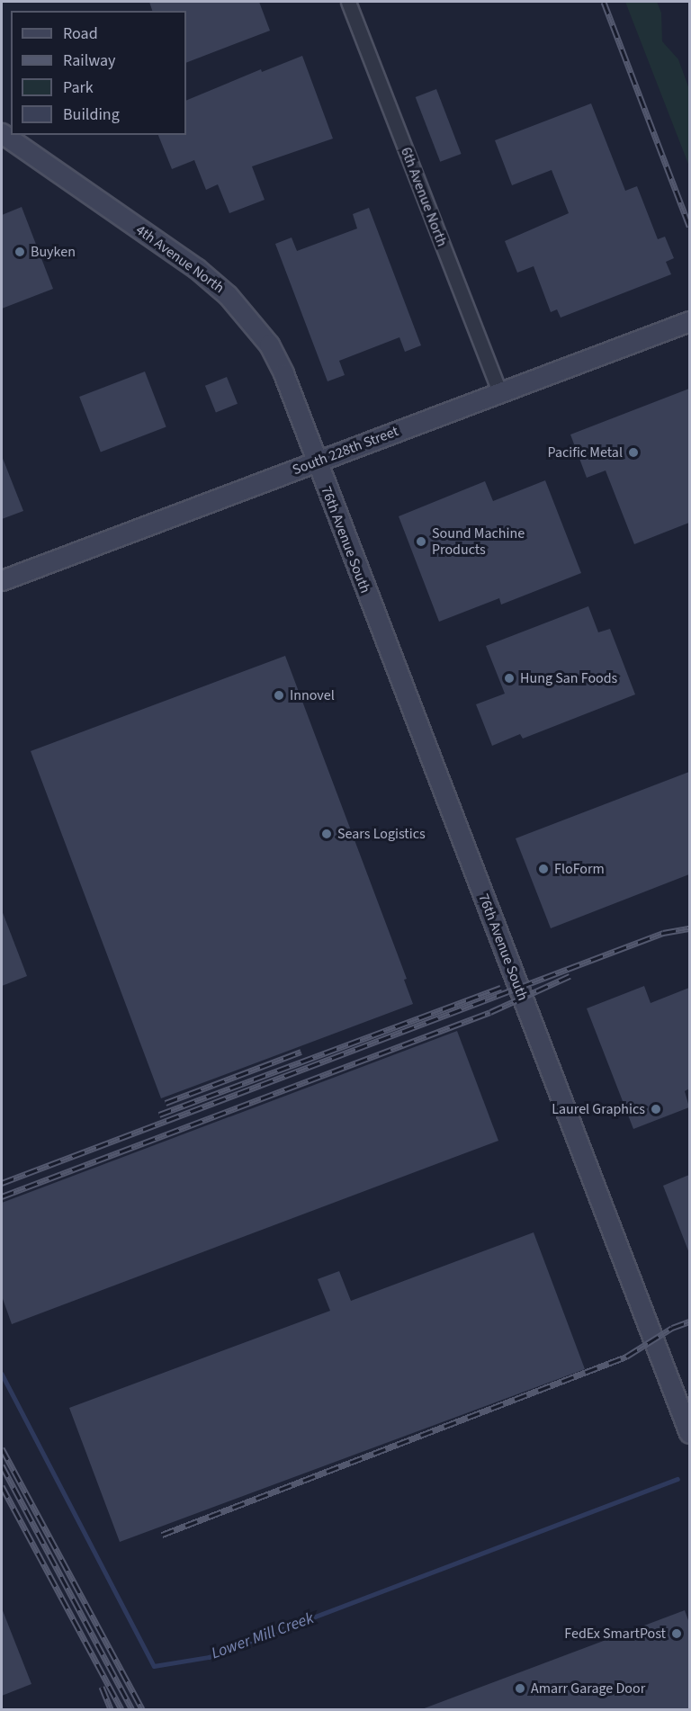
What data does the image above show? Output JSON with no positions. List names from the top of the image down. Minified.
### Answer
{"streets":{"street":["6th Avenue North","4th Avenue North","South 228th Street","76th Avenue South"]},"crossings":[["6th Avenue North","South 228th Street"],["4th Avenue North","South 228th Street"],["4th Avenue North","76th Avenue South"],["South 228th Street","76th Avenue South"]],"water":["Lower Mill Creek"],"places":["Buyken","Pacific Metal","Sound Machine Products","Hung San Foods","Innovel","Sears Logistics","FloForm","Laurel Graphics","FedEx SmartPost","Amarr Garage Door"],"legend":["Road","Railway","Park","Building"]}
